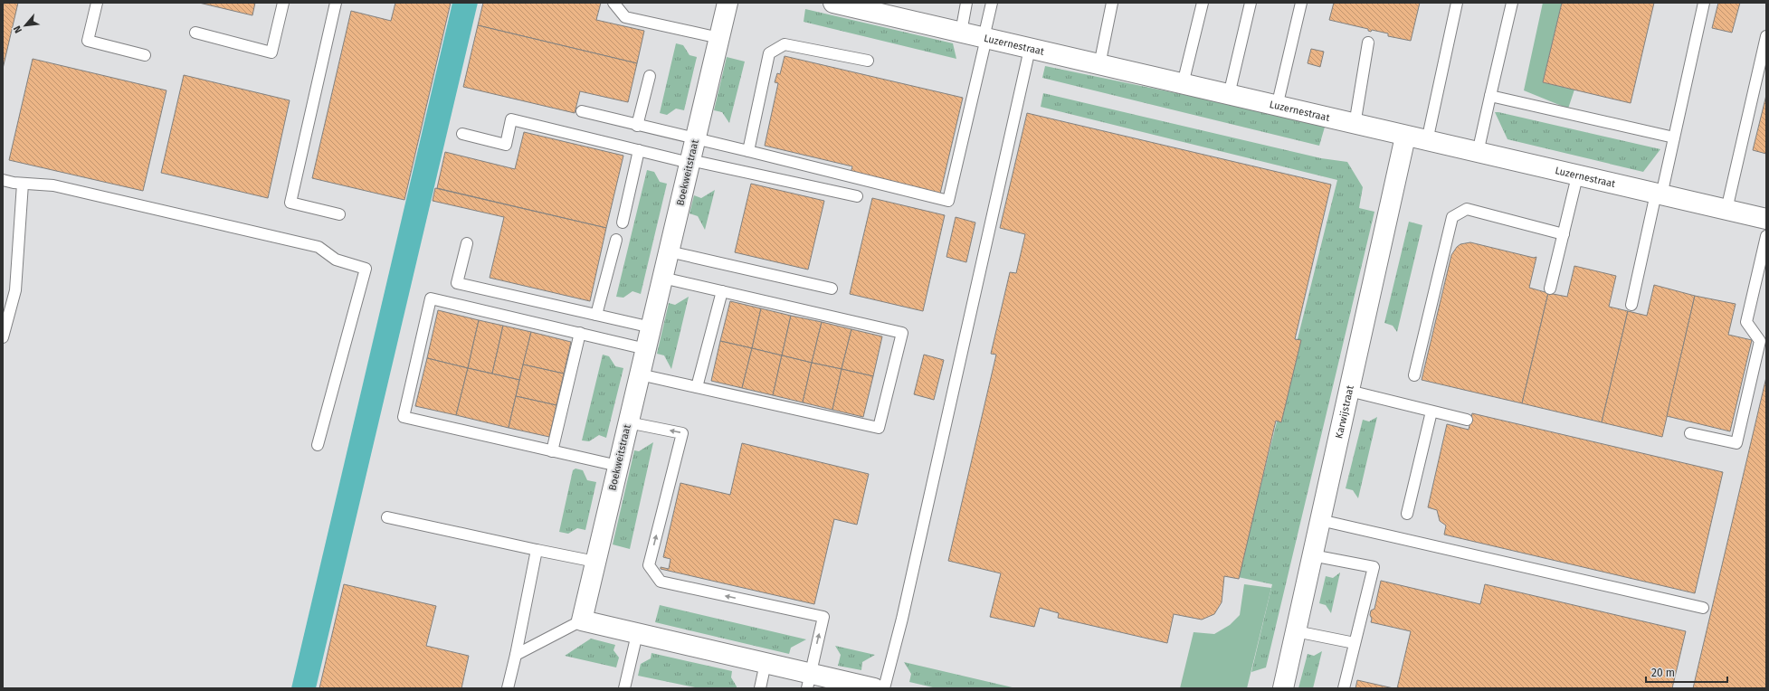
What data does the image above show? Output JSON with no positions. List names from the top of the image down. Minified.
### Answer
{"streets":{"street":["Luzernestraat","Boekweitstraat","Karwijstraat"]},"crossings":[["Luzernestraat","Karwijstraat"]],"scale_bar":"20 m","north":"bottom left"}
